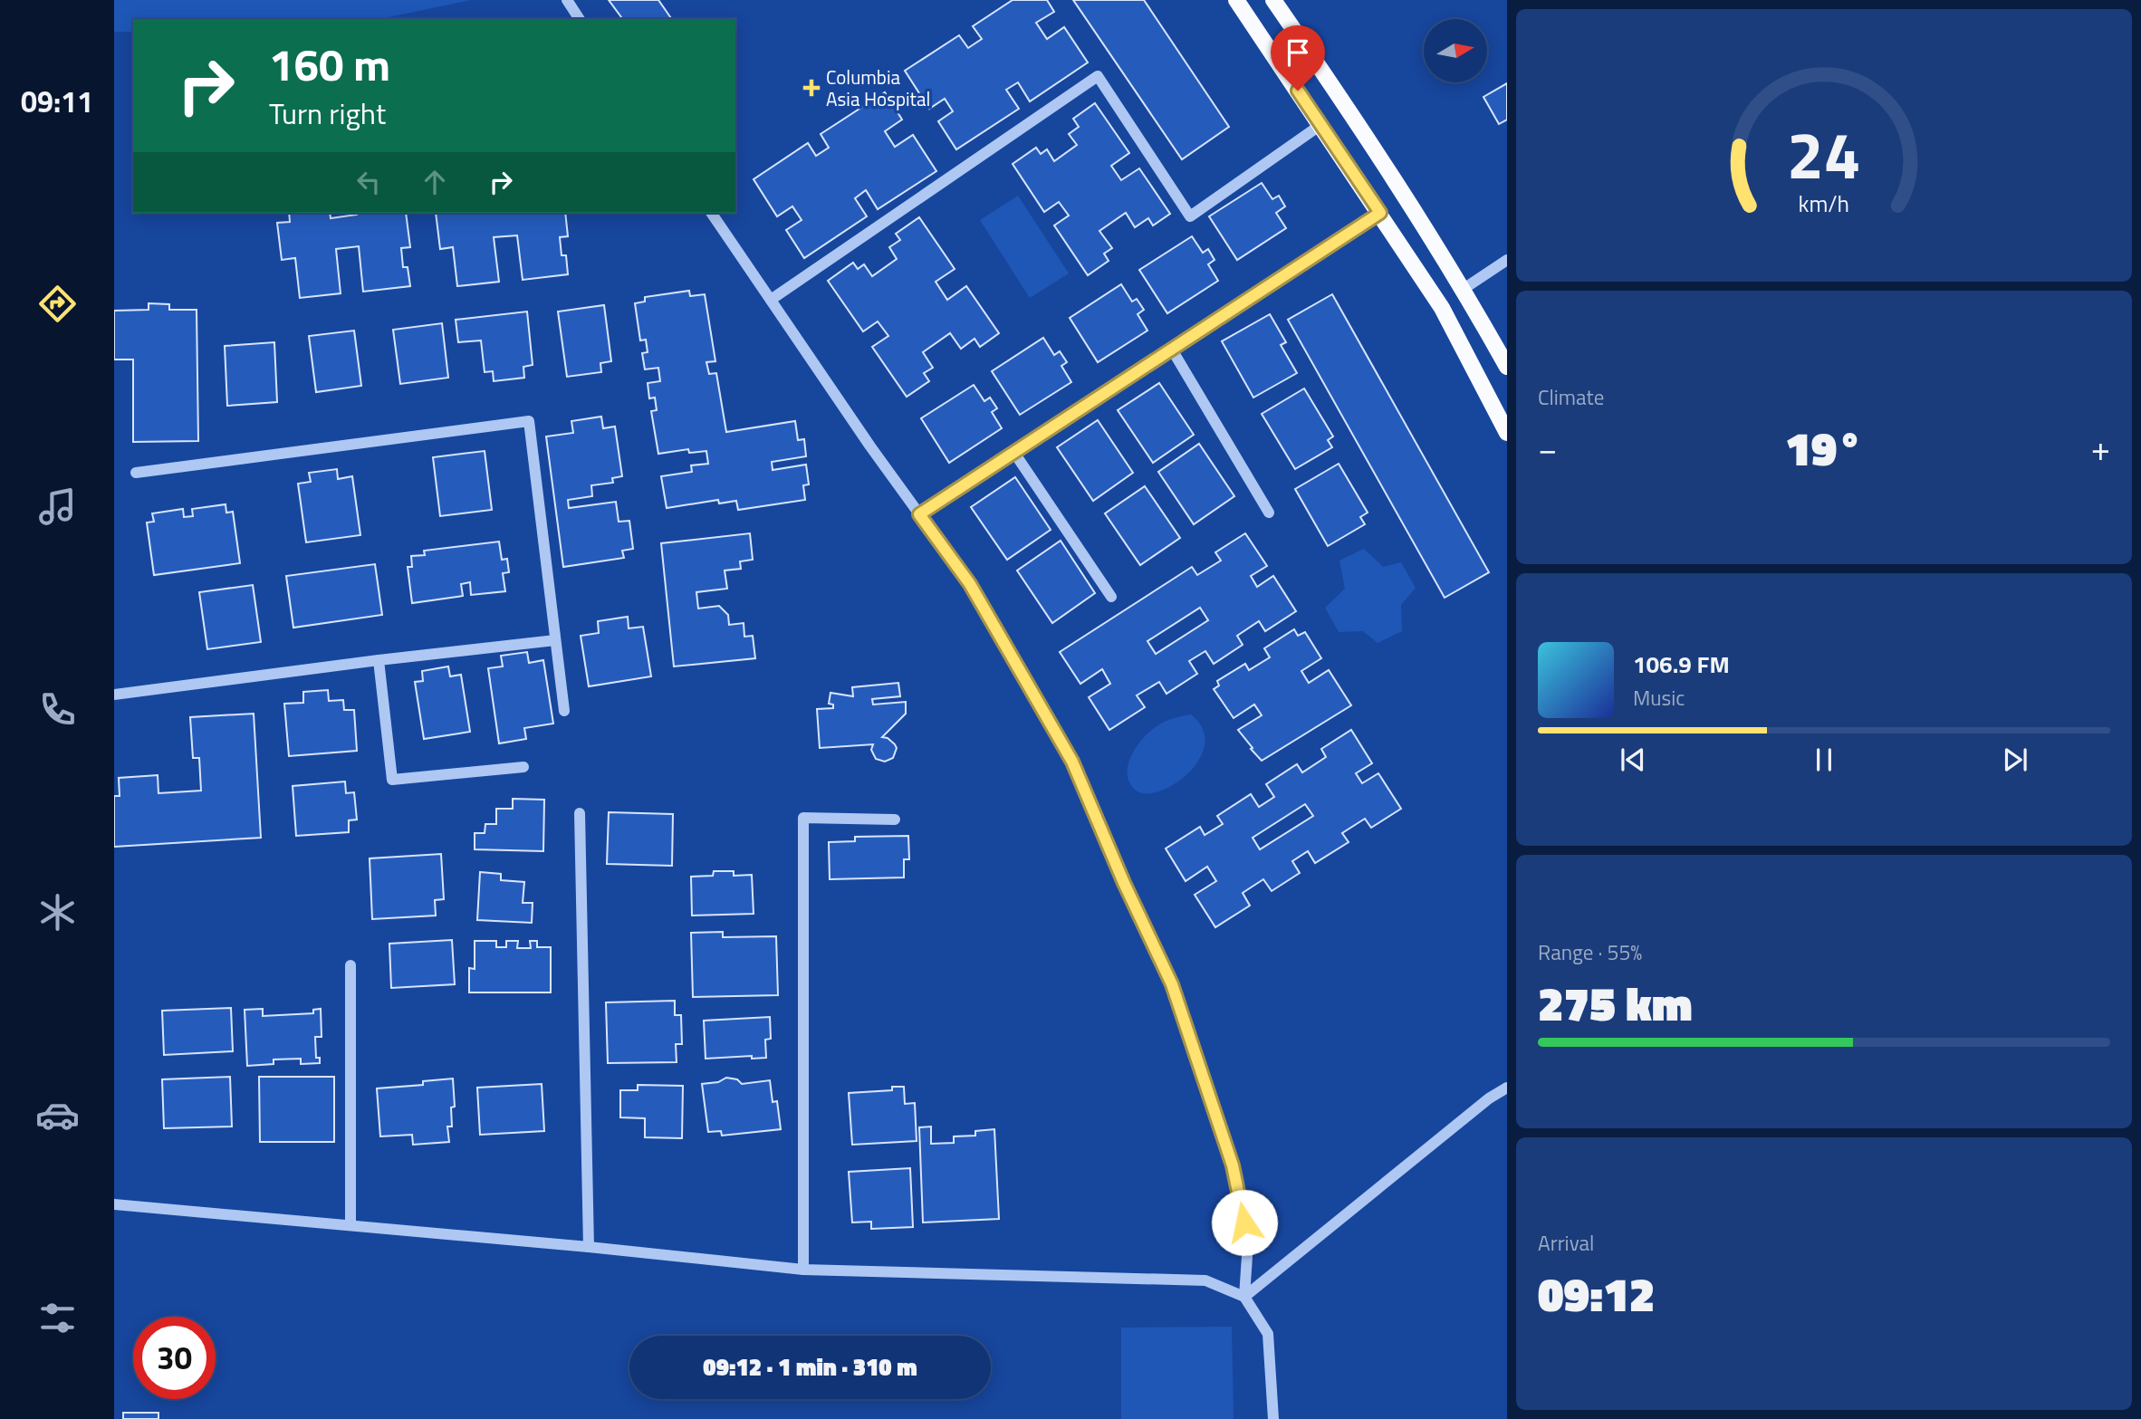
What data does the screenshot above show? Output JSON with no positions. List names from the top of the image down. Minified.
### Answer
{"places":{"health":["Columbia Asia Hospital"]},"north":"right","page":{"tabs":"09:11","turn":["160 m","Turn right"],"tile":["Climate",["Range · 55%","275 km"],["Arrival","09:12"]],"heat":["−","19°","+"],"song":["106.9 FM","Music"],"limit":"30","trip":"09:12 · 1 min · 310 m","gauge":["24","km/h"]}}
